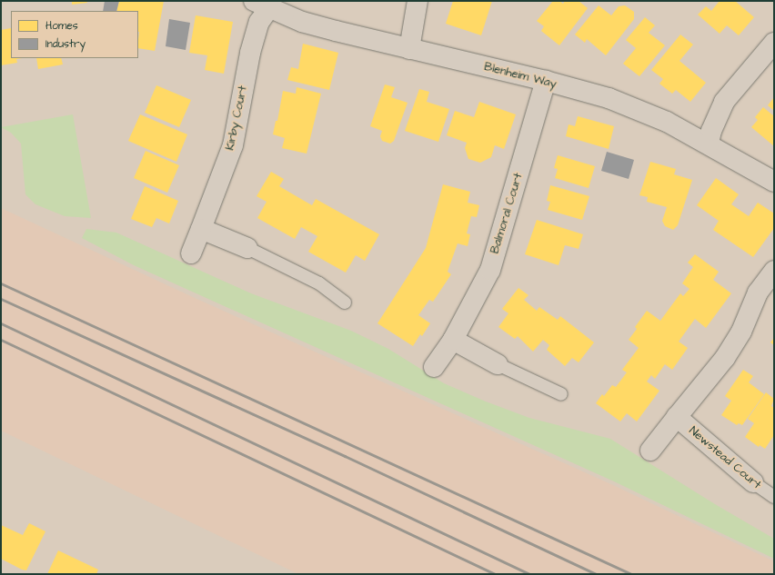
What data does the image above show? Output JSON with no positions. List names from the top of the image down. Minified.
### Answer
{"streets":{"street":["Blenheim Way","Kirby Court","Balmoral Court","Newstead Court"]},"crossings":[["Blenheim Way","Kirby Court"],["Blenheim Way","Balmoral Court"]],"legend":["Homes","Industry"]}
